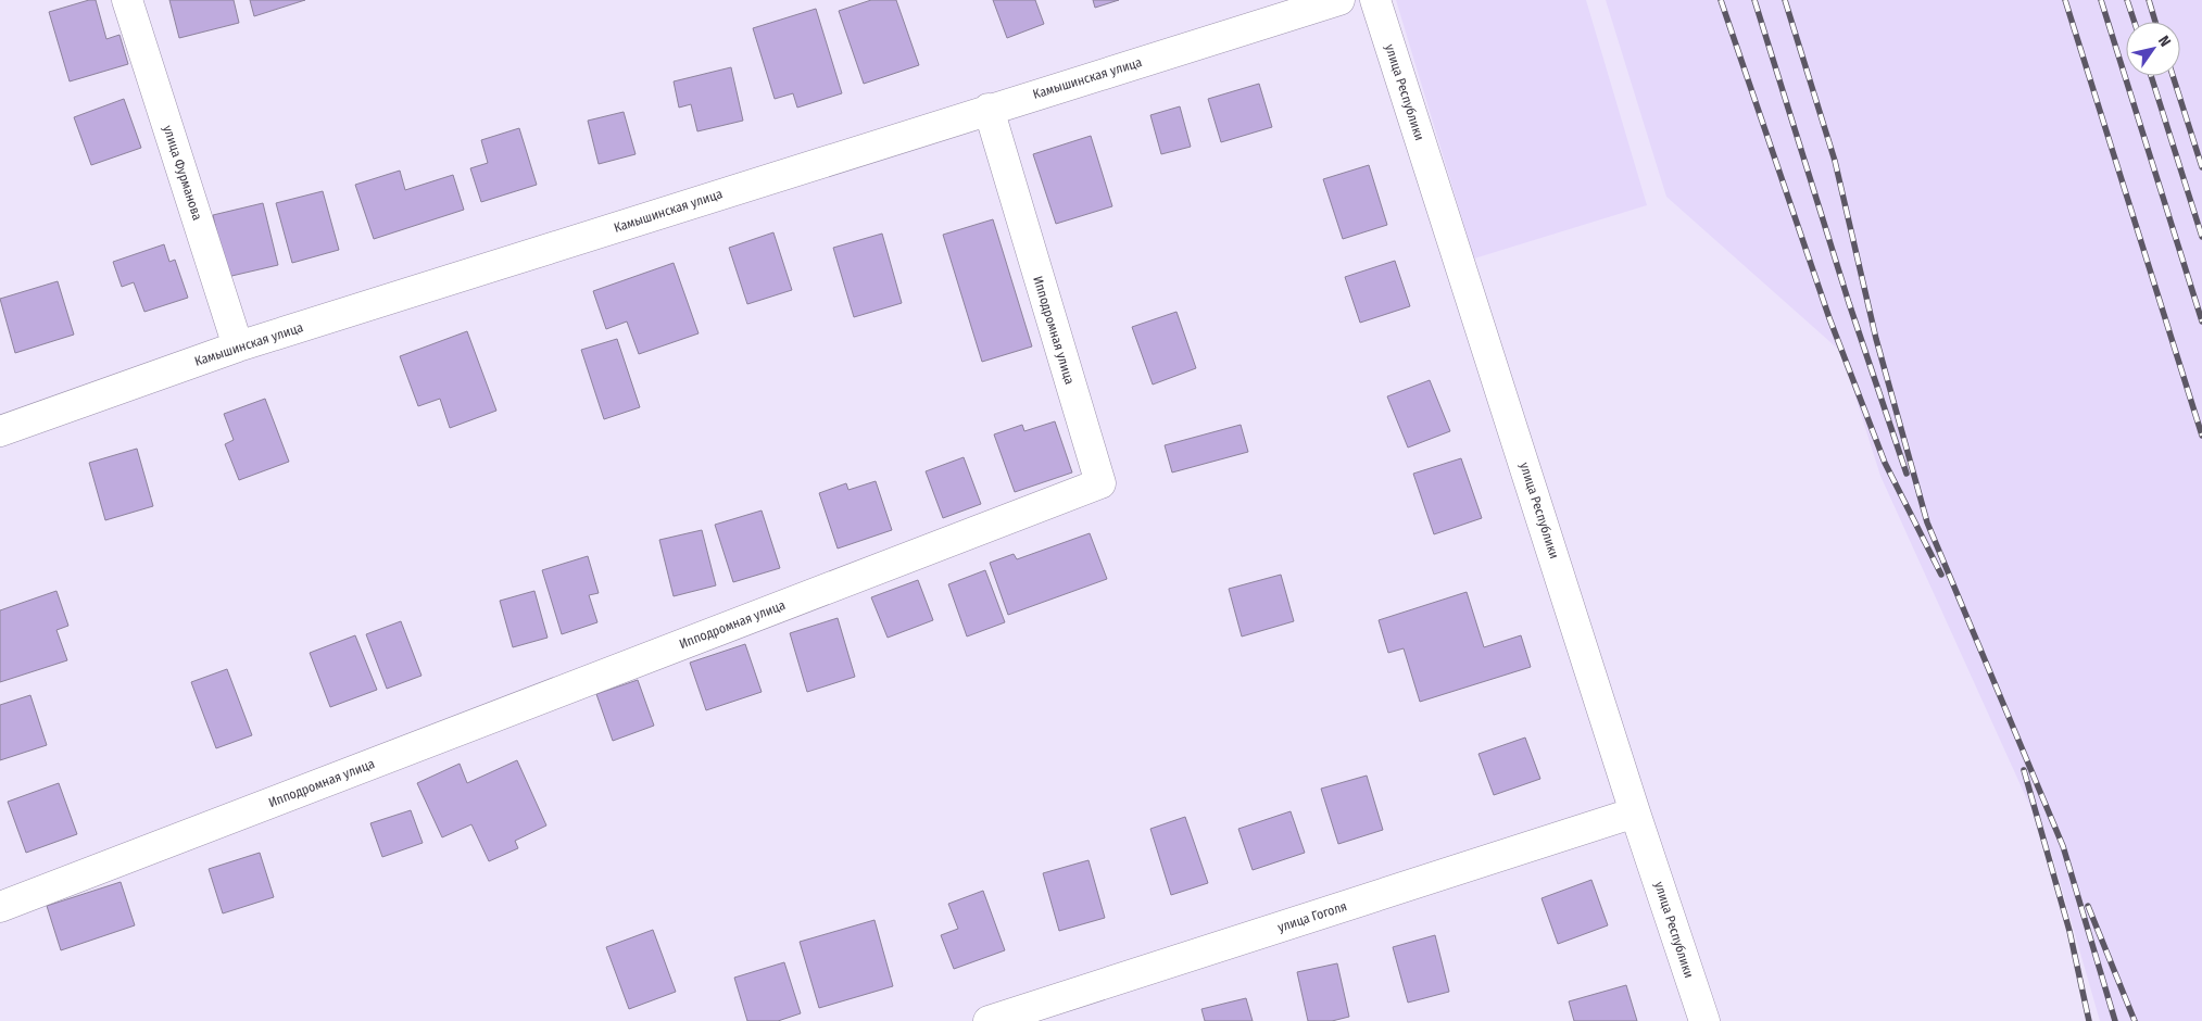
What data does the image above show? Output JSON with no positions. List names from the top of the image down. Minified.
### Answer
{"streets":{"street":["Камышинская улица","улица Республики","улица Фурманова","Ипподромная улица","улица Гоголя"]},"crossings":[["Камышинская улица","улица Фурманова"],["Камышинская улица","Ипподромная улица"],["улица Республики","улица Гоголя"]],"north":"top right"}
